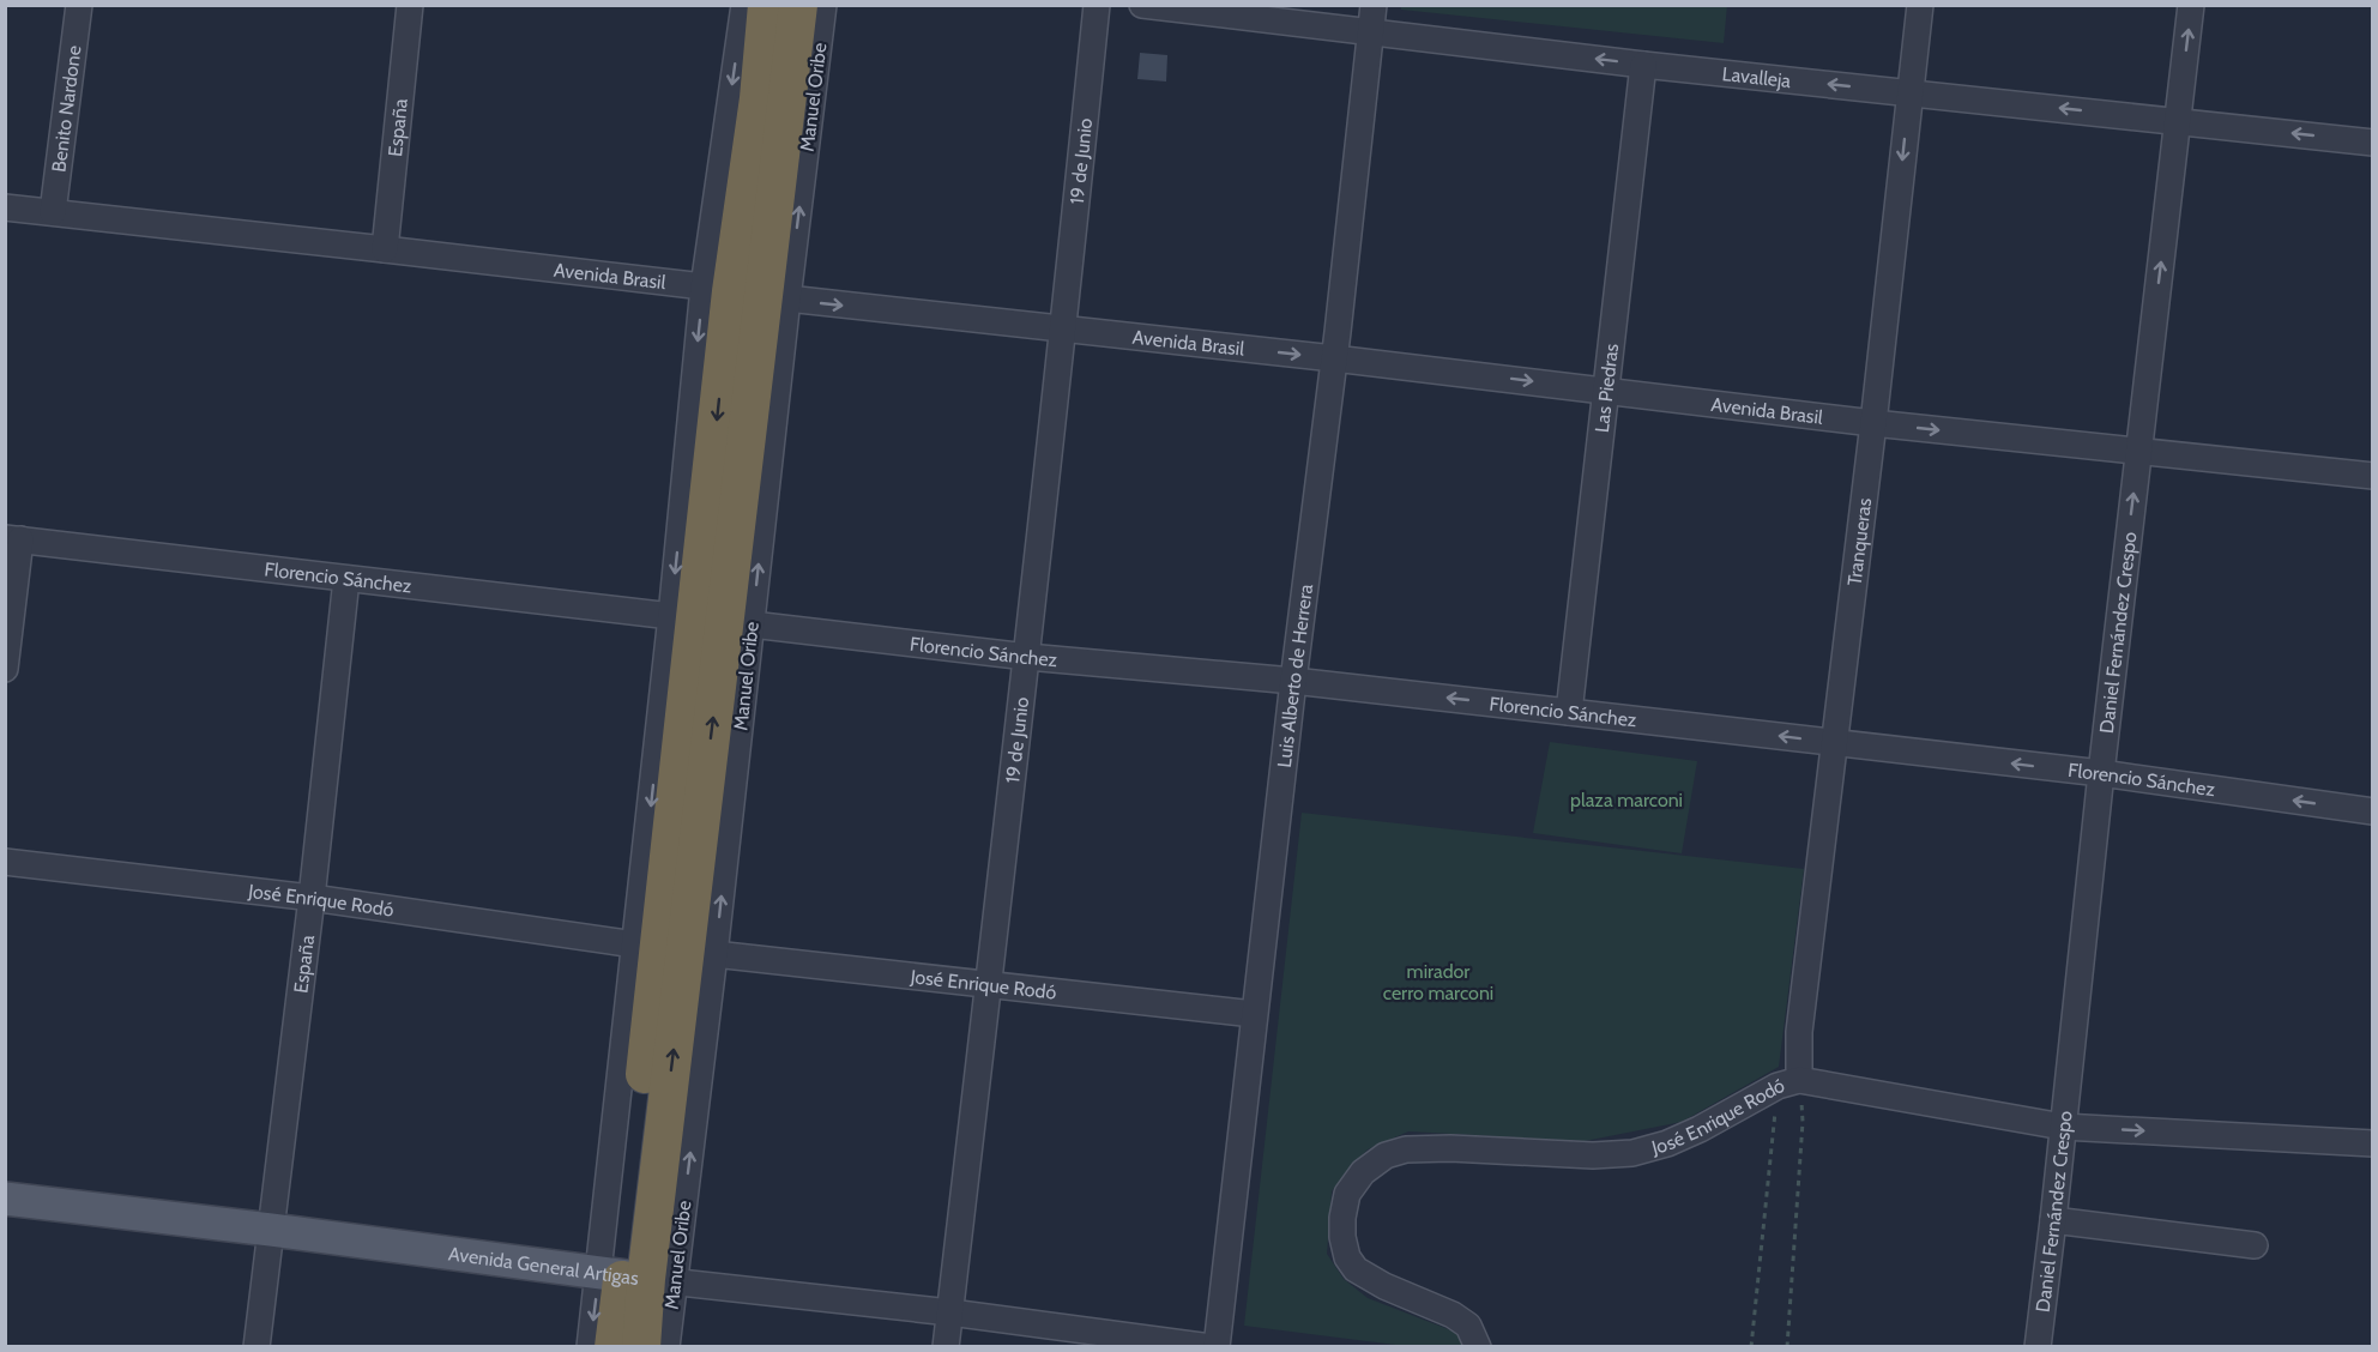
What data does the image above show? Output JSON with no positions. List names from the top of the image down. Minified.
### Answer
{"streets":{"highway":["Manuel Oribe"],"main road":["Avenida General Artigas"],"street":["Lavalleja","Benito Nardone","España","19 de Junio","Avenida Brasil","Las Piedras","Tranqueras","Florencio Sánchez","Daniel Fernández Crespo","Luis Alberto de Herrera","José Enrique Rodó"]},"crossings":[["Lavalleja","Las Piedras"],["Lavalleja","Tranqueras"],["Lavalleja","Daniel Fernández Crespo"],["Lavalleja","Luis Alberto de Herrera"],["Manuel Oribe","Avenida Brasil"],["Manuel Oribe","Florencio Sánchez"],["Manuel Oribe","José Enrique Rodó"],["Manuel Oribe","Avenida General Artigas"],["Benito Nardone","Avenida Brasil"],["España","Avenida Brasil"],["España","Florencio Sánchez"],["España","José Enrique Rodó"],["España","Avenida General Artigas"],["19 de Junio","Avenida Brasil"],["19 de Junio","Florencio Sánchez"],["19 de Junio","José Enrique Rodó"],["19 de Junio","Avenida General Artigas"],["Avenida Brasil","Las Piedras"],["Avenida Brasil","Tranqueras"],["Avenida Brasil","Daniel Fernández Crespo"],["Avenida Brasil","Luis Alberto de Herrera"],["Las Piedras","Florencio Sánchez"],["Tranqueras","Florencio Sánchez"],["Tranqueras","José Enrique Rodó"],["Florencio Sánchez","Daniel Fernández Crespo"],["Florencio Sánchez","Luis Alberto de Herrera"],["Daniel Fernández Crespo","José Enrique Rodó"],["Luis Alberto de Herrera","José Enrique Rodó"]],"one_way":["Lavalleja","Avenida Brasil","Florencio Sánchez","Daniel Fernández Crespo"],"parks":["plaza marconi","mirador cerro marconi"]}
